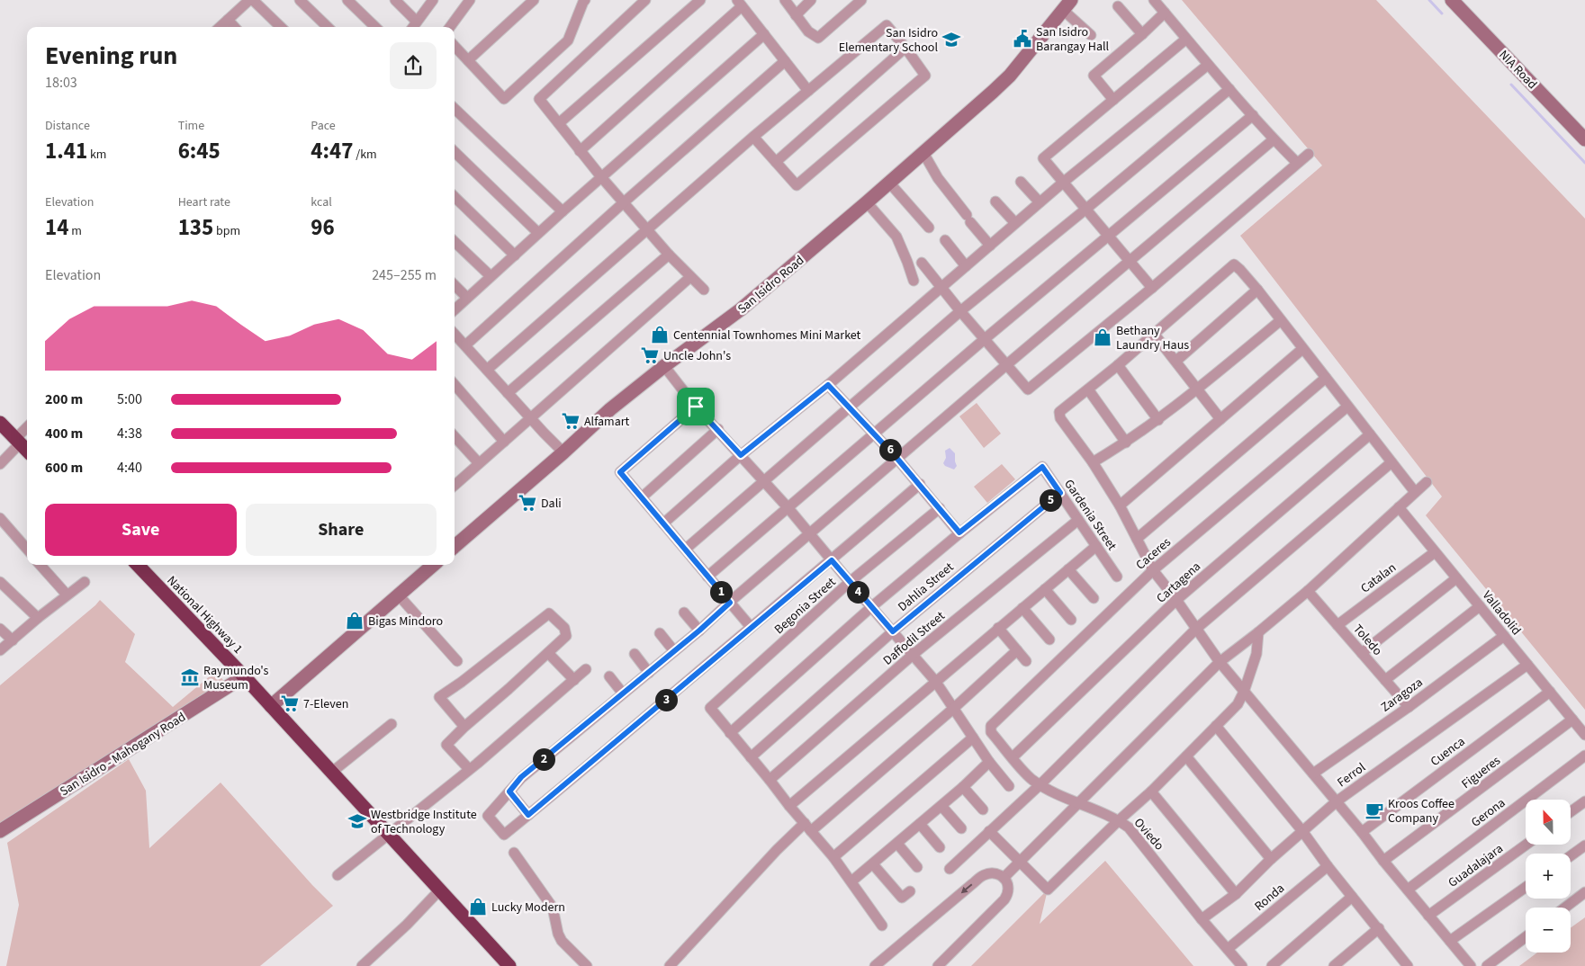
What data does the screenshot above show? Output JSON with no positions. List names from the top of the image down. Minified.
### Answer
{"streets":{"highway":["National Highway 1"],"street":["NIA Road","San Isidro Road","Gardenia Street","Caceres","Catalan","Cartagena","Dahlia Street","Begonia Street","Valladolid","Daffodil Street","Toledo","Zaragoza","Cuenca","San Isidro - Mahogany Road","Figueres","Ferrol","Gerona","Oviedo","Guadalajara","Ronda"]},"crossings":[["Gardenia Street","Dahlia Street"],["Gardenia Street","Daffodil Street"],["Caceres","Oviedo"],["Catalan","Valladolid"],["Catalan","Toledo"],["Cartagena","Oviedo"],["Valladolid","Zaragoza"],["Valladolid","Cuenca"],["Valladolid","Figueres"],["Valladolid","Ferrol"],["National Highway 1","San Isidro - Mahogany Road"],["Toledo","Zaragoza"],["Ferrol","Oviedo"],["Oviedo","Ronda"]],"places":{"public building":["San Isidro Barangay Hall"],"school or university":["San Isidro Elementary School","Westbridge Institute of Technology"],"shop":["Centennial Townhomes Mini Market","Bethany Laundry Haus","Bigas Mindoro","Lucky Modern"],"supermarket":["Uncle John's","Alfamart","Dali","7-Eleven"],"museum":["Raymundo's Museum"],"cafe":["Kroos Coffee Company"]},"north":"top","page":{"heading":["Evening run","18:03"],"stats":[["Distance","1.41 km"],["Time","6:45"],["Pace","4:47 /km"],["Elevation","14 m"],["Heart rate","135 bpm"],["kcal","96"]],"chart":["Elevation","245–255 m"],"list":[{"name":"200 m","note":"5:00"},{"name":"400 m","note":"4:38"},{"name":"600 m","note":"4:40"}],"pins":["6","5","1","4","3","2"],"buttons":["Save","Share"],"map_buttons":["+","−"]}}
